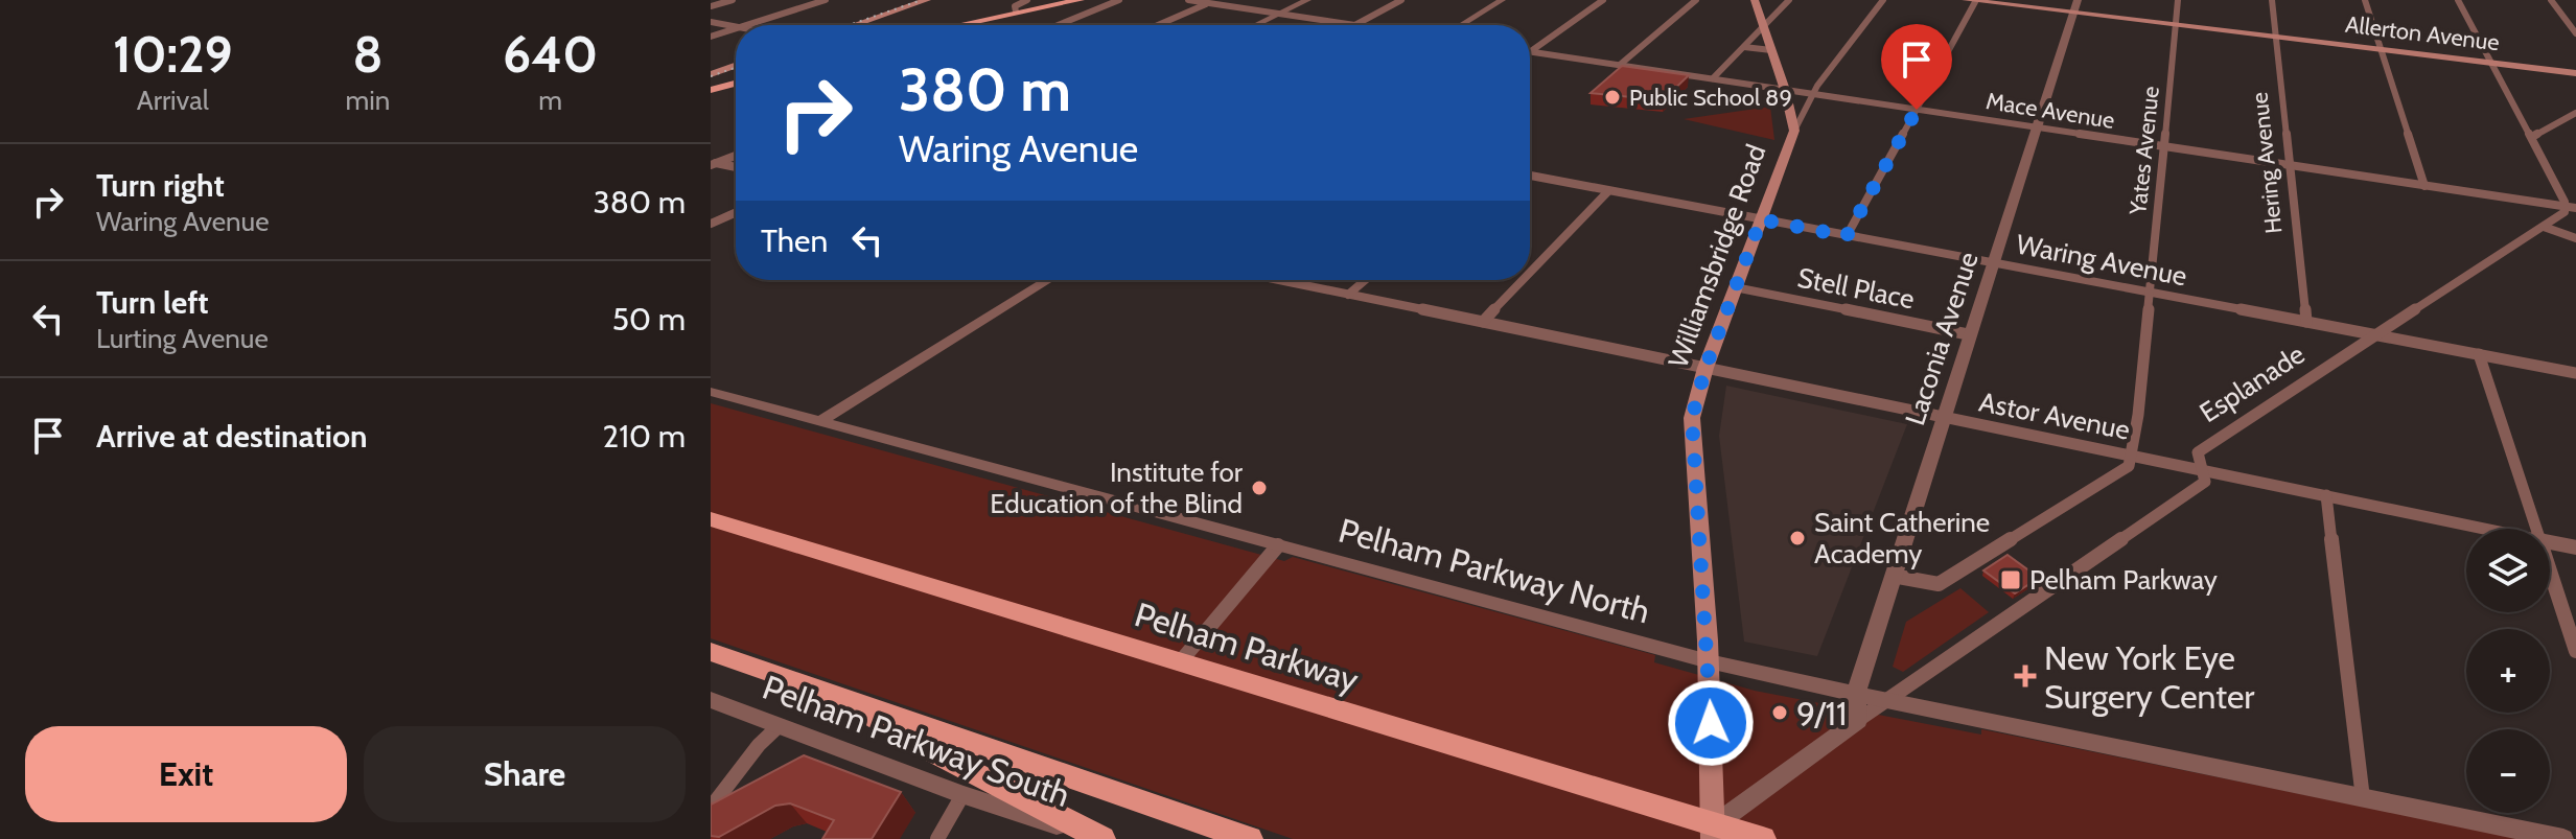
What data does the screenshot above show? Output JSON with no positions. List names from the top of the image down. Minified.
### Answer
{"streets":{"main road":["Allerton Avenue","Williamsbridge Road","Pelham Parkway"],"street":["Mace Avenue","Yates Avenue","Hering Avenue","Waring Avenue","Stell Place","Laconia Avenue","Esplanade","Astor Avenue","Pelham Parkway North","Pelham Parkway South"]},"crossings":[["Allerton Avenue","Yates Avenue"],["Allerton Avenue","Hering Avenue"],["Allerton Avenue","Laconia Avenue"],["Mace Avenue","Yates Avenue"],["Mace Avenue","Hering Avenue"],["Mace Avenue","Williamsbridge Road"],["Mace Avenue","Laconia Avenue"],["Mace Avenue","Esplanade"],["Yates Avenue","Waring Avenue"],["Yates Avenue","Astor Avenue"],["Hering Avenue","Waring Avenue"],["Williamsbridge Road","Waring Avenue"],["Williamsbridge Road","Stell Place"],["Williamsbridge Road","Esplanade"],["Williamsbridge Road","Astor Avenue"],["Williamsbridge Road","Pelham Parkway North"],["Williamsbridge Road","Pelham Parkway"],["Waring Avenue","Laconia Avenue"],["Waring Avenue","Esplanade"],["Stell Place","Laconia Avenue"],["Laconia Avenue","Astor Avenue"],["Laconia Avenue","Pelham Parkway North"],["Esplanade","Astor Avenue"],["Esplanade","Pelham Parkway North"],["Esplanade","Pelham Parkway"]],"places":{"other":["Public School 89","Institute for Education of the Blind","Saint Catherine Academy","9/11"],"transit":["Pelham Parkway"],"health":["New York Eye Surgery Center"]},"page":{"eta":["10:29","Arrival","8","min","640","m"],"turn":["380 m","Waring Avenue"],"list":[{"name":"Turn right","note":"Waring Avenue","value":"380 m"},{"name":"Turn left","note":"Lurting Avenue","value":"50 m"},{"name":"Arrive at destination","value":"210 m"}],"then":"Then","map_buttons":["+","−"],"buttons":["Exit","Share"]}}
